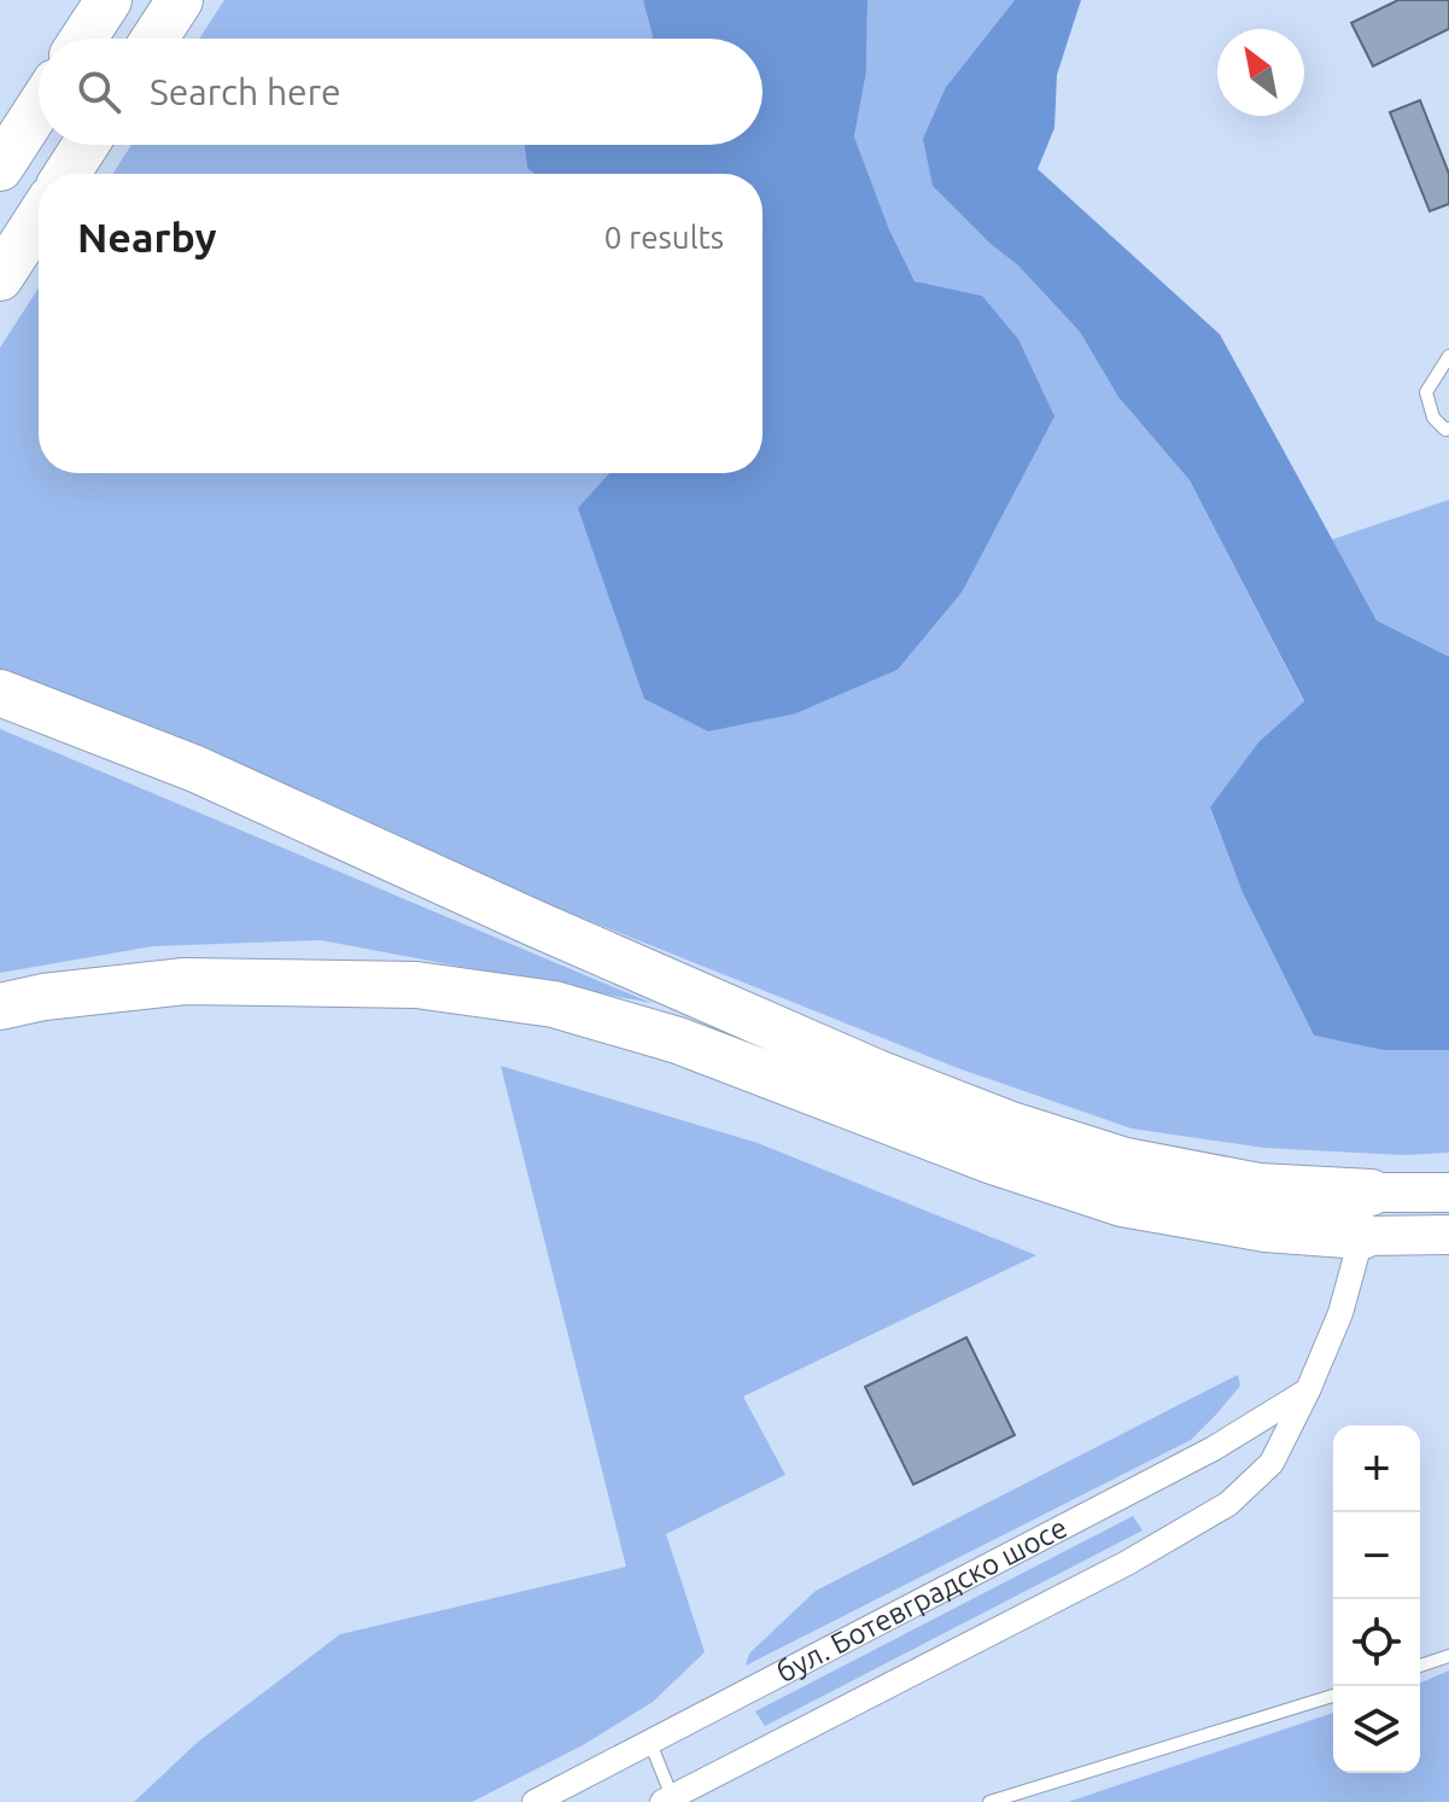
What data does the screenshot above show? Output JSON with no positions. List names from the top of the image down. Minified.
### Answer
{"streets":{"street":["бул. Ботевградско шосе"]},"north":"top left","page":{"search":"Search here","heading":["Nearby","0 results"],"map_buttons":["+","−"]}}
